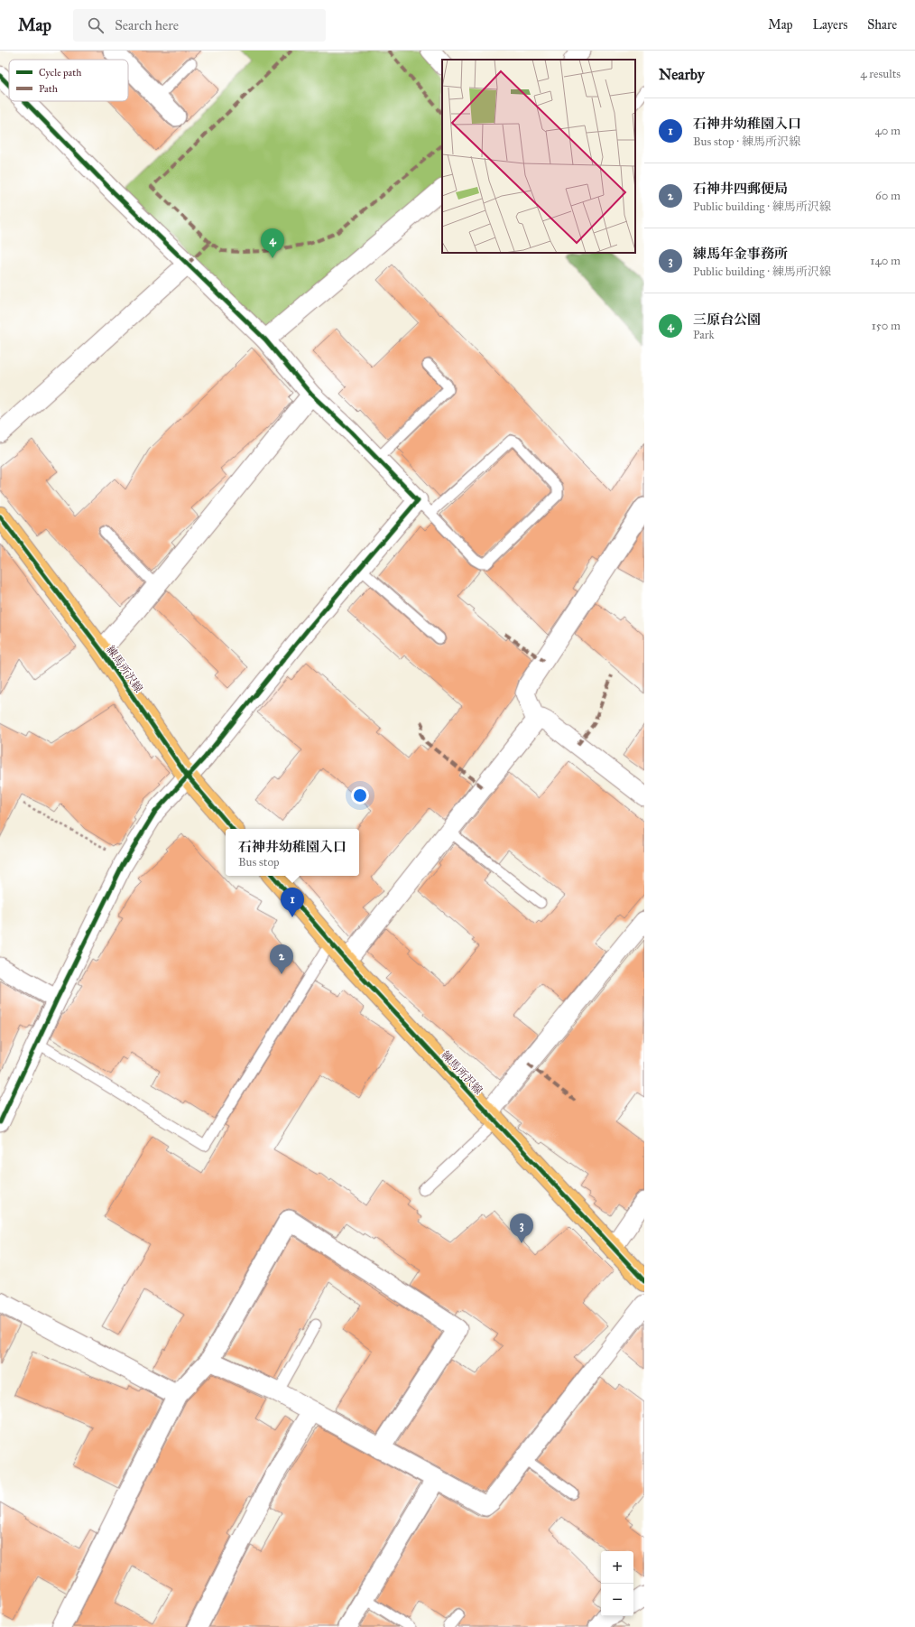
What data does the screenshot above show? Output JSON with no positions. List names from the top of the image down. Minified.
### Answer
{"streets":{"main road":["練馬所沢線"]},"legend":["Cycle path","Path"],"page":{"header":"Map","search":"Search here","nav":["Map","Layers","Share"],"heading":["Nearby","4 results"],"list":[{"mark":"1","name":"石神井幼稚園入口","note":"Bus stop · 練馬所沢線","value":"40 m"},{"mark":"2","name":"石神井四郵便局","note":"Public building · 練馬所沢線","value":"60 m"},{"mark":"3","name":"練馬年金事務所","note":"Public building · 練馬所沢線","value":"140 m"},{"mark":"4","name":"三原台公園","note":"Park","value":"150 m"}],"pins":["4","1","2","3"],"popup":["石神井幼稚園入口","Bus stop"],"map_buttons":["+","−"]}}
